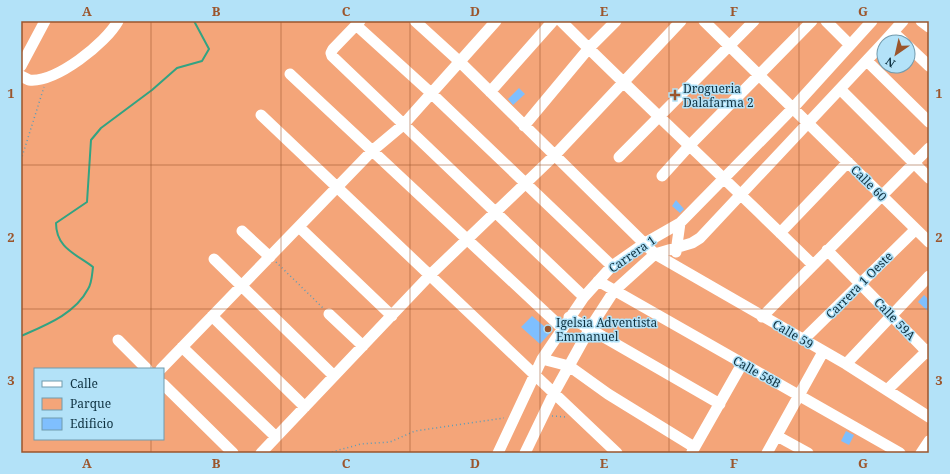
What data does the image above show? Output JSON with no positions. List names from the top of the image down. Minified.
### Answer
{"streets":{"street":["Calle 60","Carrera 1","Carrera 1 Oeste","Calle 59A","Calle 59","Calle 58B"]},"crossings":[["Calle 60","Carrera 1"],["Calle 60","Carrera 1 Oeste"],["Carrera 1","Calle 58B"],["Carrera 1 Oeste","Calle 59A"],["Carrera 1 Oeste","Calle 59"]],"places":{"health":["Drogueria Dalafarma 2"],"other":["Igelsia Adventista Emmanuel"]},"legend":["Calle","Parque","Edificio"],"north":"bottom left","grid":{"columns":["A","B","C","D","E","F","G"],"rows":["1","2","3"]}}
